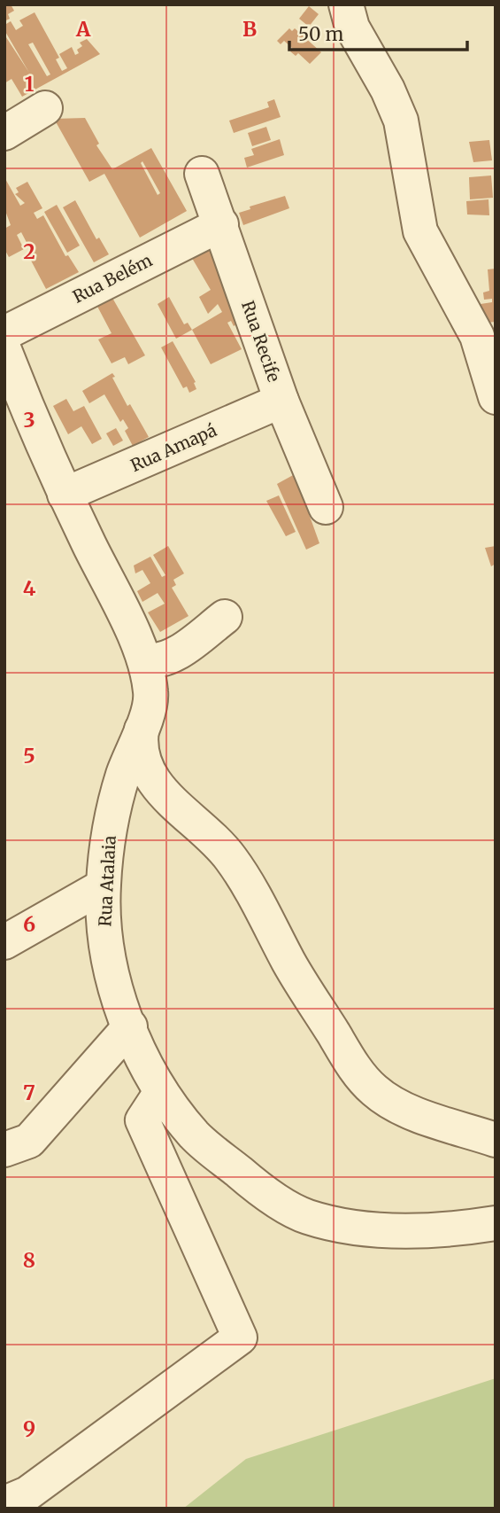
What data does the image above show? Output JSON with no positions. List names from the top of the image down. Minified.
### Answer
{"streets":{"street":["Rua Belém","Rua Recife","Rua Amapá","Rua Atalaia"]},"crossings":[["Rua Belém","Rua Recife"],["Rua Recife","Rua Amapá"],["Rua Amapá","Rua Atalaia"]],"scale_bar":"50 m","grid":{"columns":["A","B"],"rows":["1","2","3","4","5","6","7","8","9"]}}
